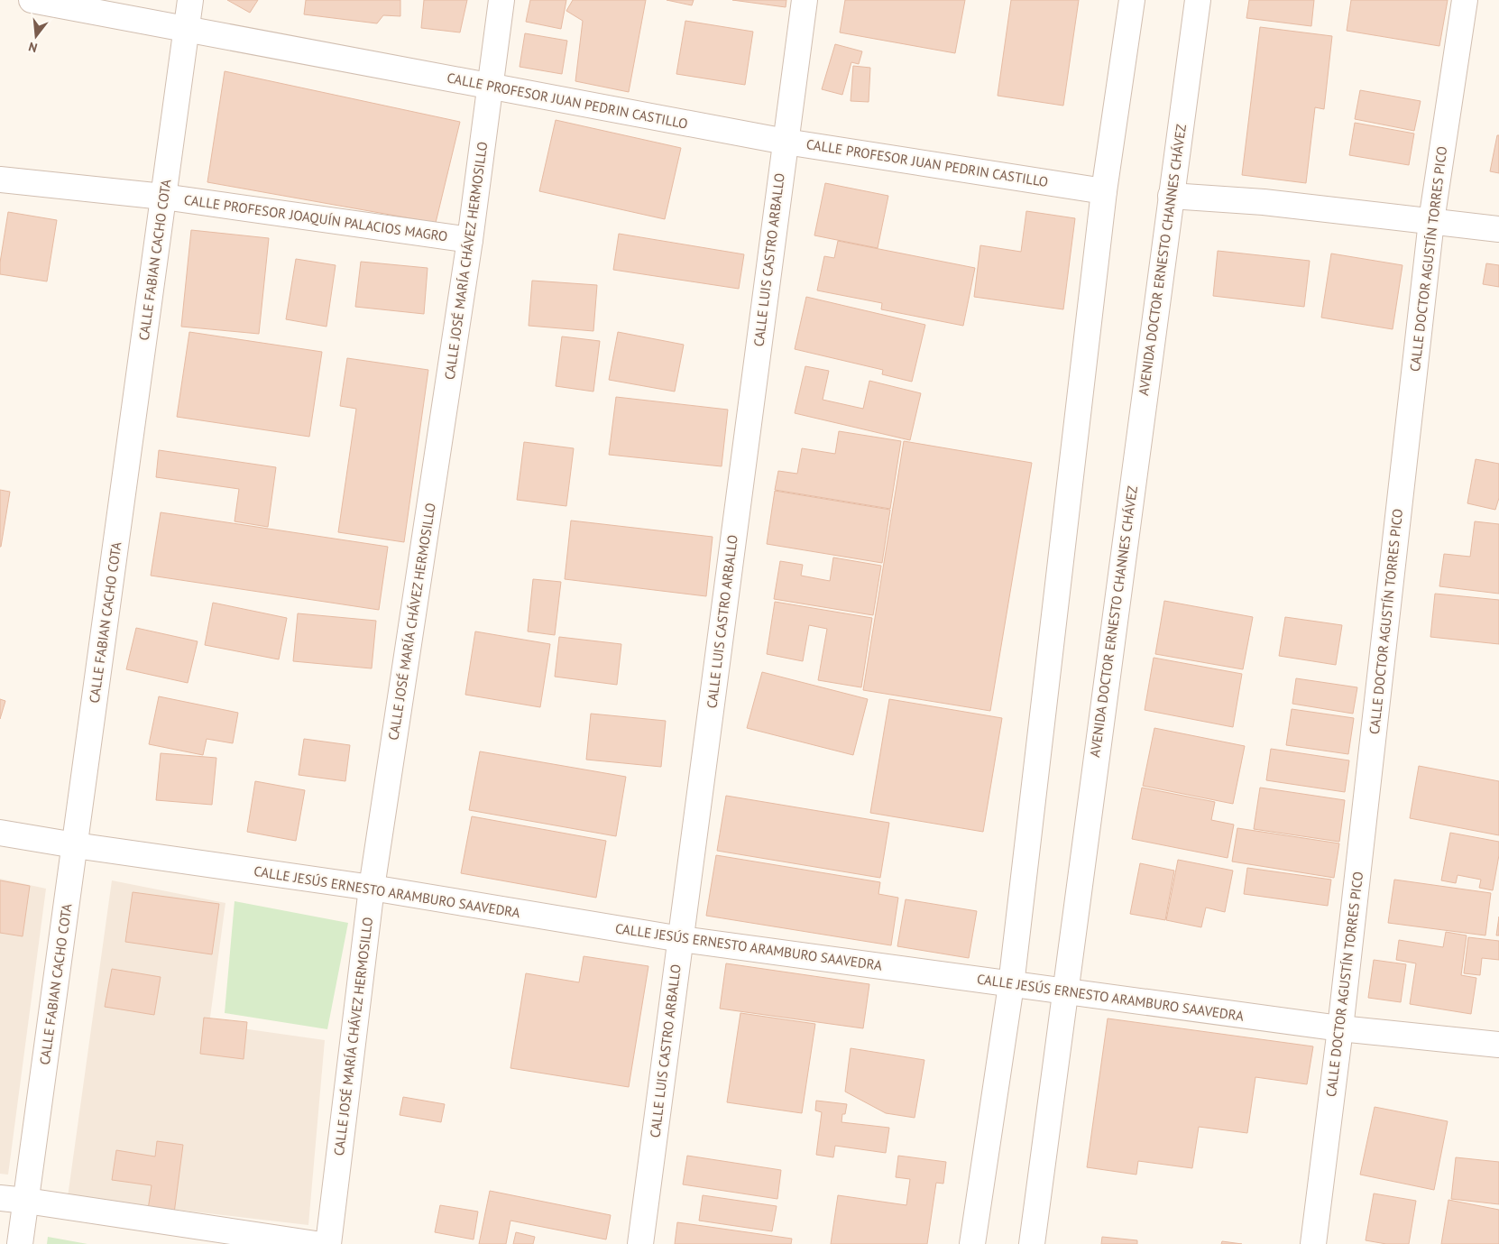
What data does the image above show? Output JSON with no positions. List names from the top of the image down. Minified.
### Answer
{"streets":{"street":["CALLE PROFESOR JUAN PEDRIN CASTILLO","CALLE PROFESOR JOAQUÍN PALACIOS MAGRO","CALLE DOCTOR AGUSTÍN TORRES PICO","CALLE FABIAN CACHO COTA","CALLE LUIS CASTRO ARBALLO","AVENIDA DOCTOR ERNESTO CHANNES CHÁVEZ","CALLE JOSÉ MARÍA CHÁVEZ HERMOSILLO","CALLE JESÚS ERNESTO ARAMBURO SAAVEDRA"]},"crossings":[["CALLE PROFESOR JUAN PEDRIN CASTILLO","CALLE FABIAN CACHO COTA"],["CALLE PROFESOR JUAN PEDRIN CASTILLO","CALLE LUIS CASTRO ARBALLO"],["CALLE PROFESOR JUAN PEDRIN CASTILLO","CALLE JOSÉ MARÍA CHÁVEZ HERMOSILLO"],["CALLE PROFESOR JOAQUÍN PALACIOS MAGRO","CALLE FABIAN CACHO COTA"],["CALLE PROFESOR JOAQUÍN PALACIOS MAGRO","CALLE JOSÉ MARÍA CHÁVEZ HERMOSILLO"],["CALLE DOCTOR AGUSTÍN TORRES PICO","CALLE JESÚS ERNESTO ARAMBURO SAAVEDRA"],["CALLE FABIAN CACHO COTA","CALLE JESÚS ERNESTO ARAMBURO SAAVEDRA"],["CALLE LUIS CASTRO ARBALLO","CALLE JESÚS ERNESTO ARAMBURO SAAVEDRA"],["AVENIDA DOCTOR ERNESTO CHANNES CHÁVEZ","CALLE JESÚS ERNESTO ARAMBURO SAAVEDRA"],["CALLE JOSÉ MARÍA CHÁVEZ HERMOSILLO","CALLE JESÚS ERNESTO ARAMBURO SAAVEDRA"]],"north":"bottom"}
